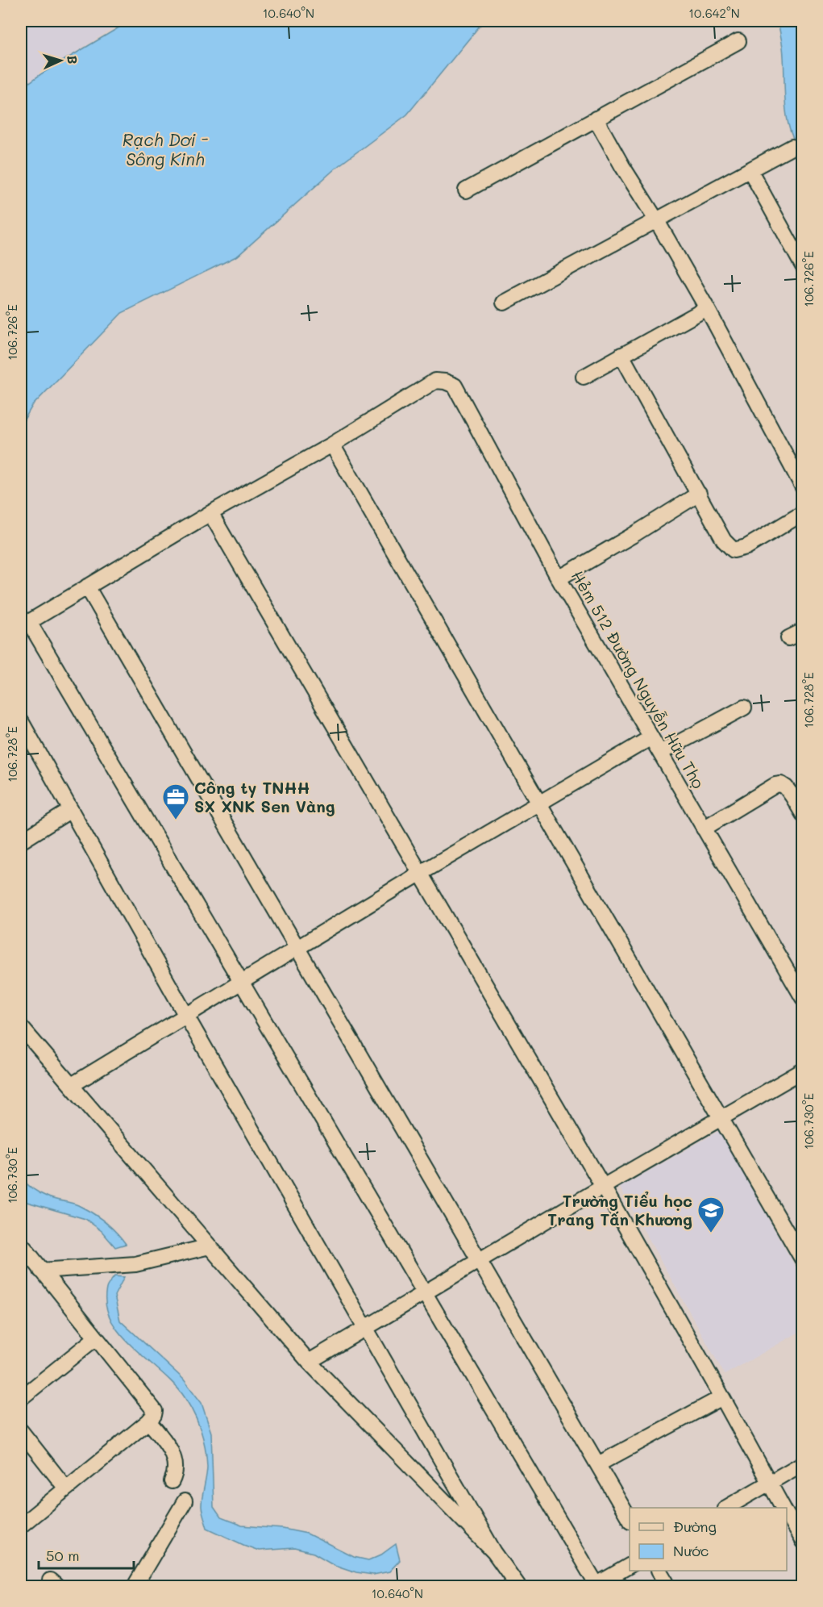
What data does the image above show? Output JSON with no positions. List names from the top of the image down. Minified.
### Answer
{"streets":{"street":["Hẻm 512 Đường Nguyễn Hữu Thọ"]},"water":["Rạch Dơi - Sông Kinh"],"places":{"office":["Công ty TNHH SX XNK Sen Vàng"],"school or university":["Trường Tiểu học Trang Tấn Khương"]},"legend":["Đường","Nước"],"scale_bar":"50 m","north":"right","coordinates":["10.640°N","10.642°N","106.726°E","106.728°E","106.730°E"]}
